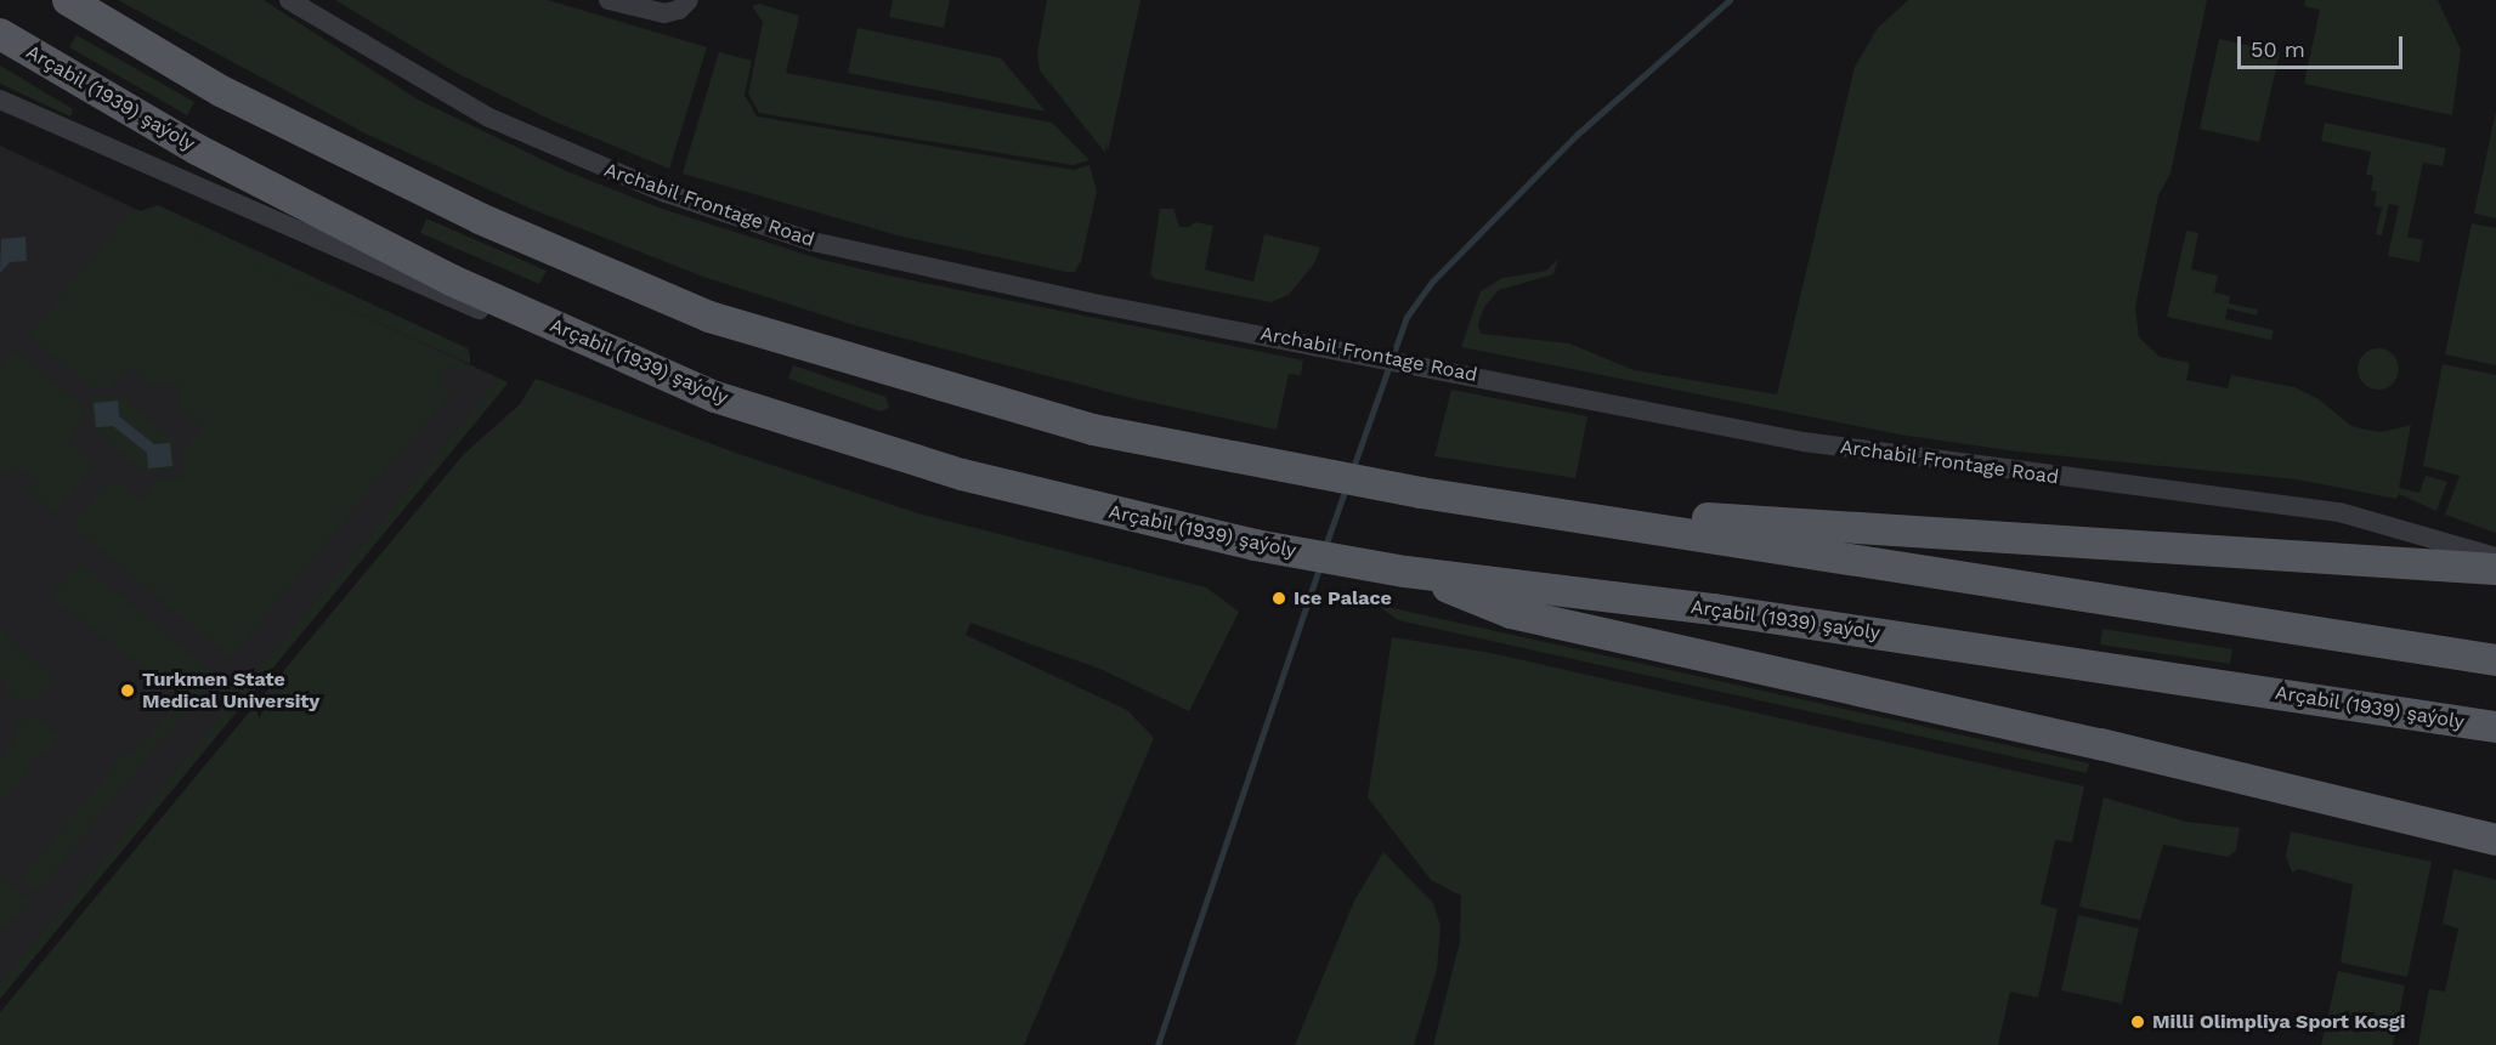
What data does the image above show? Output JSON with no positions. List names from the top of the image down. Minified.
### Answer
{"streets":{"main road":["Arçabil (1939) şaýoly"],"street":["Archabil Frontage Road"]},"places":["Ice Palace","Turkmen State Medical University","Milli Olimpliya Sport Kosgi"],"scale_bar":"50 m"}
